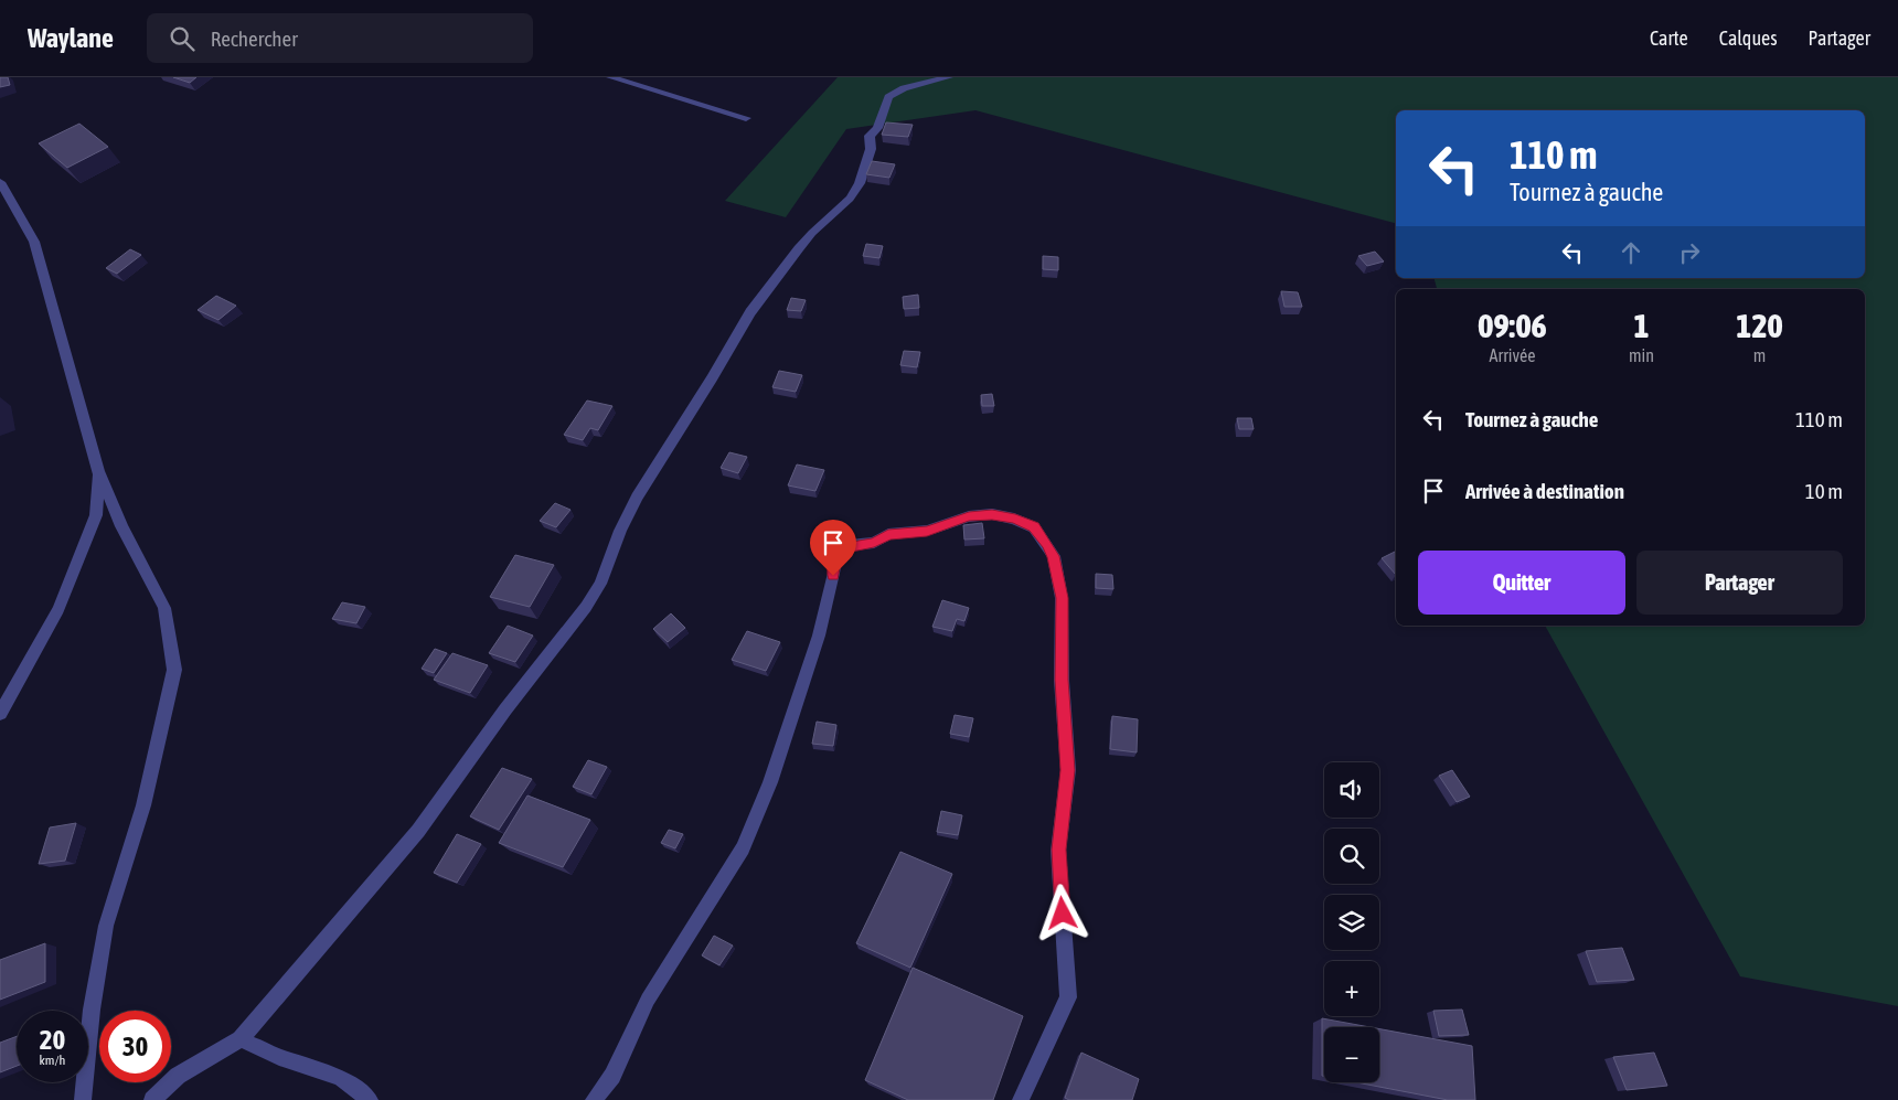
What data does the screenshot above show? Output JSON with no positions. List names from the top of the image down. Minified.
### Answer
{"page":{"header":"Waylane","search":"Rechercher","nav":["Carte","Calques","Partager"],"turn":["110 m","Tournez à gauche"],"eta":["09:06","Arrivée","1","min","120","m"],"list":[{"name":"Tournez à gauche","value":"110 m"},{"name":"Arrivée à destination","value":"10 m"}],"buttons":["Quitter","Partager"],"map_buttons":["+","−"],"speed":"20 km/h","limit":"30"}}
